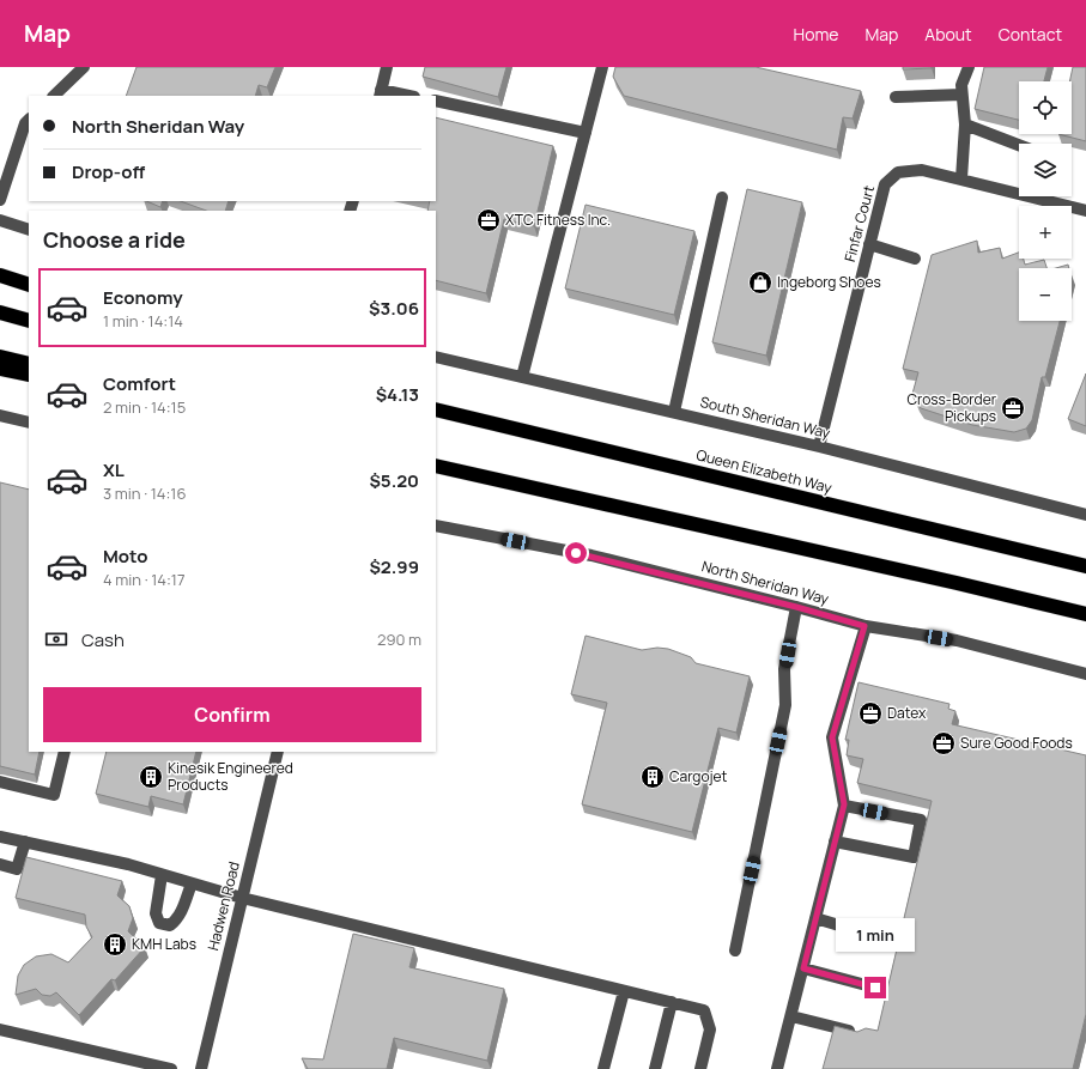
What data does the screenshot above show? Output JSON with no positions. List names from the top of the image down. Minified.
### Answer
{"streets":{"highway":["Queen Elizabeth Way"],"street":["Finfar Court","South Sheridan Way","North Sheridan Way","Hadwen Road"]},"crossings":[["Finfar Court","South Sheridan Way"]],"places":{"office":["XTC Fitness Inc.","Cross-Border Pickups","Datex","Sure Good Foods"],"shop":["Ingeborg Shoes"],"building":["Kinesik Engineered Products","Cargojet","KMH Labs"]},"page":{"header":"Map","nav":["Home","Map","About","Contact"],"map_buttons":["+","−"],"banner":["North Sheridan Way","Drop-off"],"heading":"Choose a ride","list":[{"name":"Economy","note":"1 min · 14:14","value":"$3.06"},{"name":"Comfort","note":"2 min · 14:15","value":"$4.13"},{"name":"XL","note":"3 min · 14:16","value":"$5.20"},{"name":"Moto","note":"4 min · 14:17","value":"$2.99"}],"pay":["Cash","290 m"],"buttons":"Confirm","bubble":"1 min"}}
